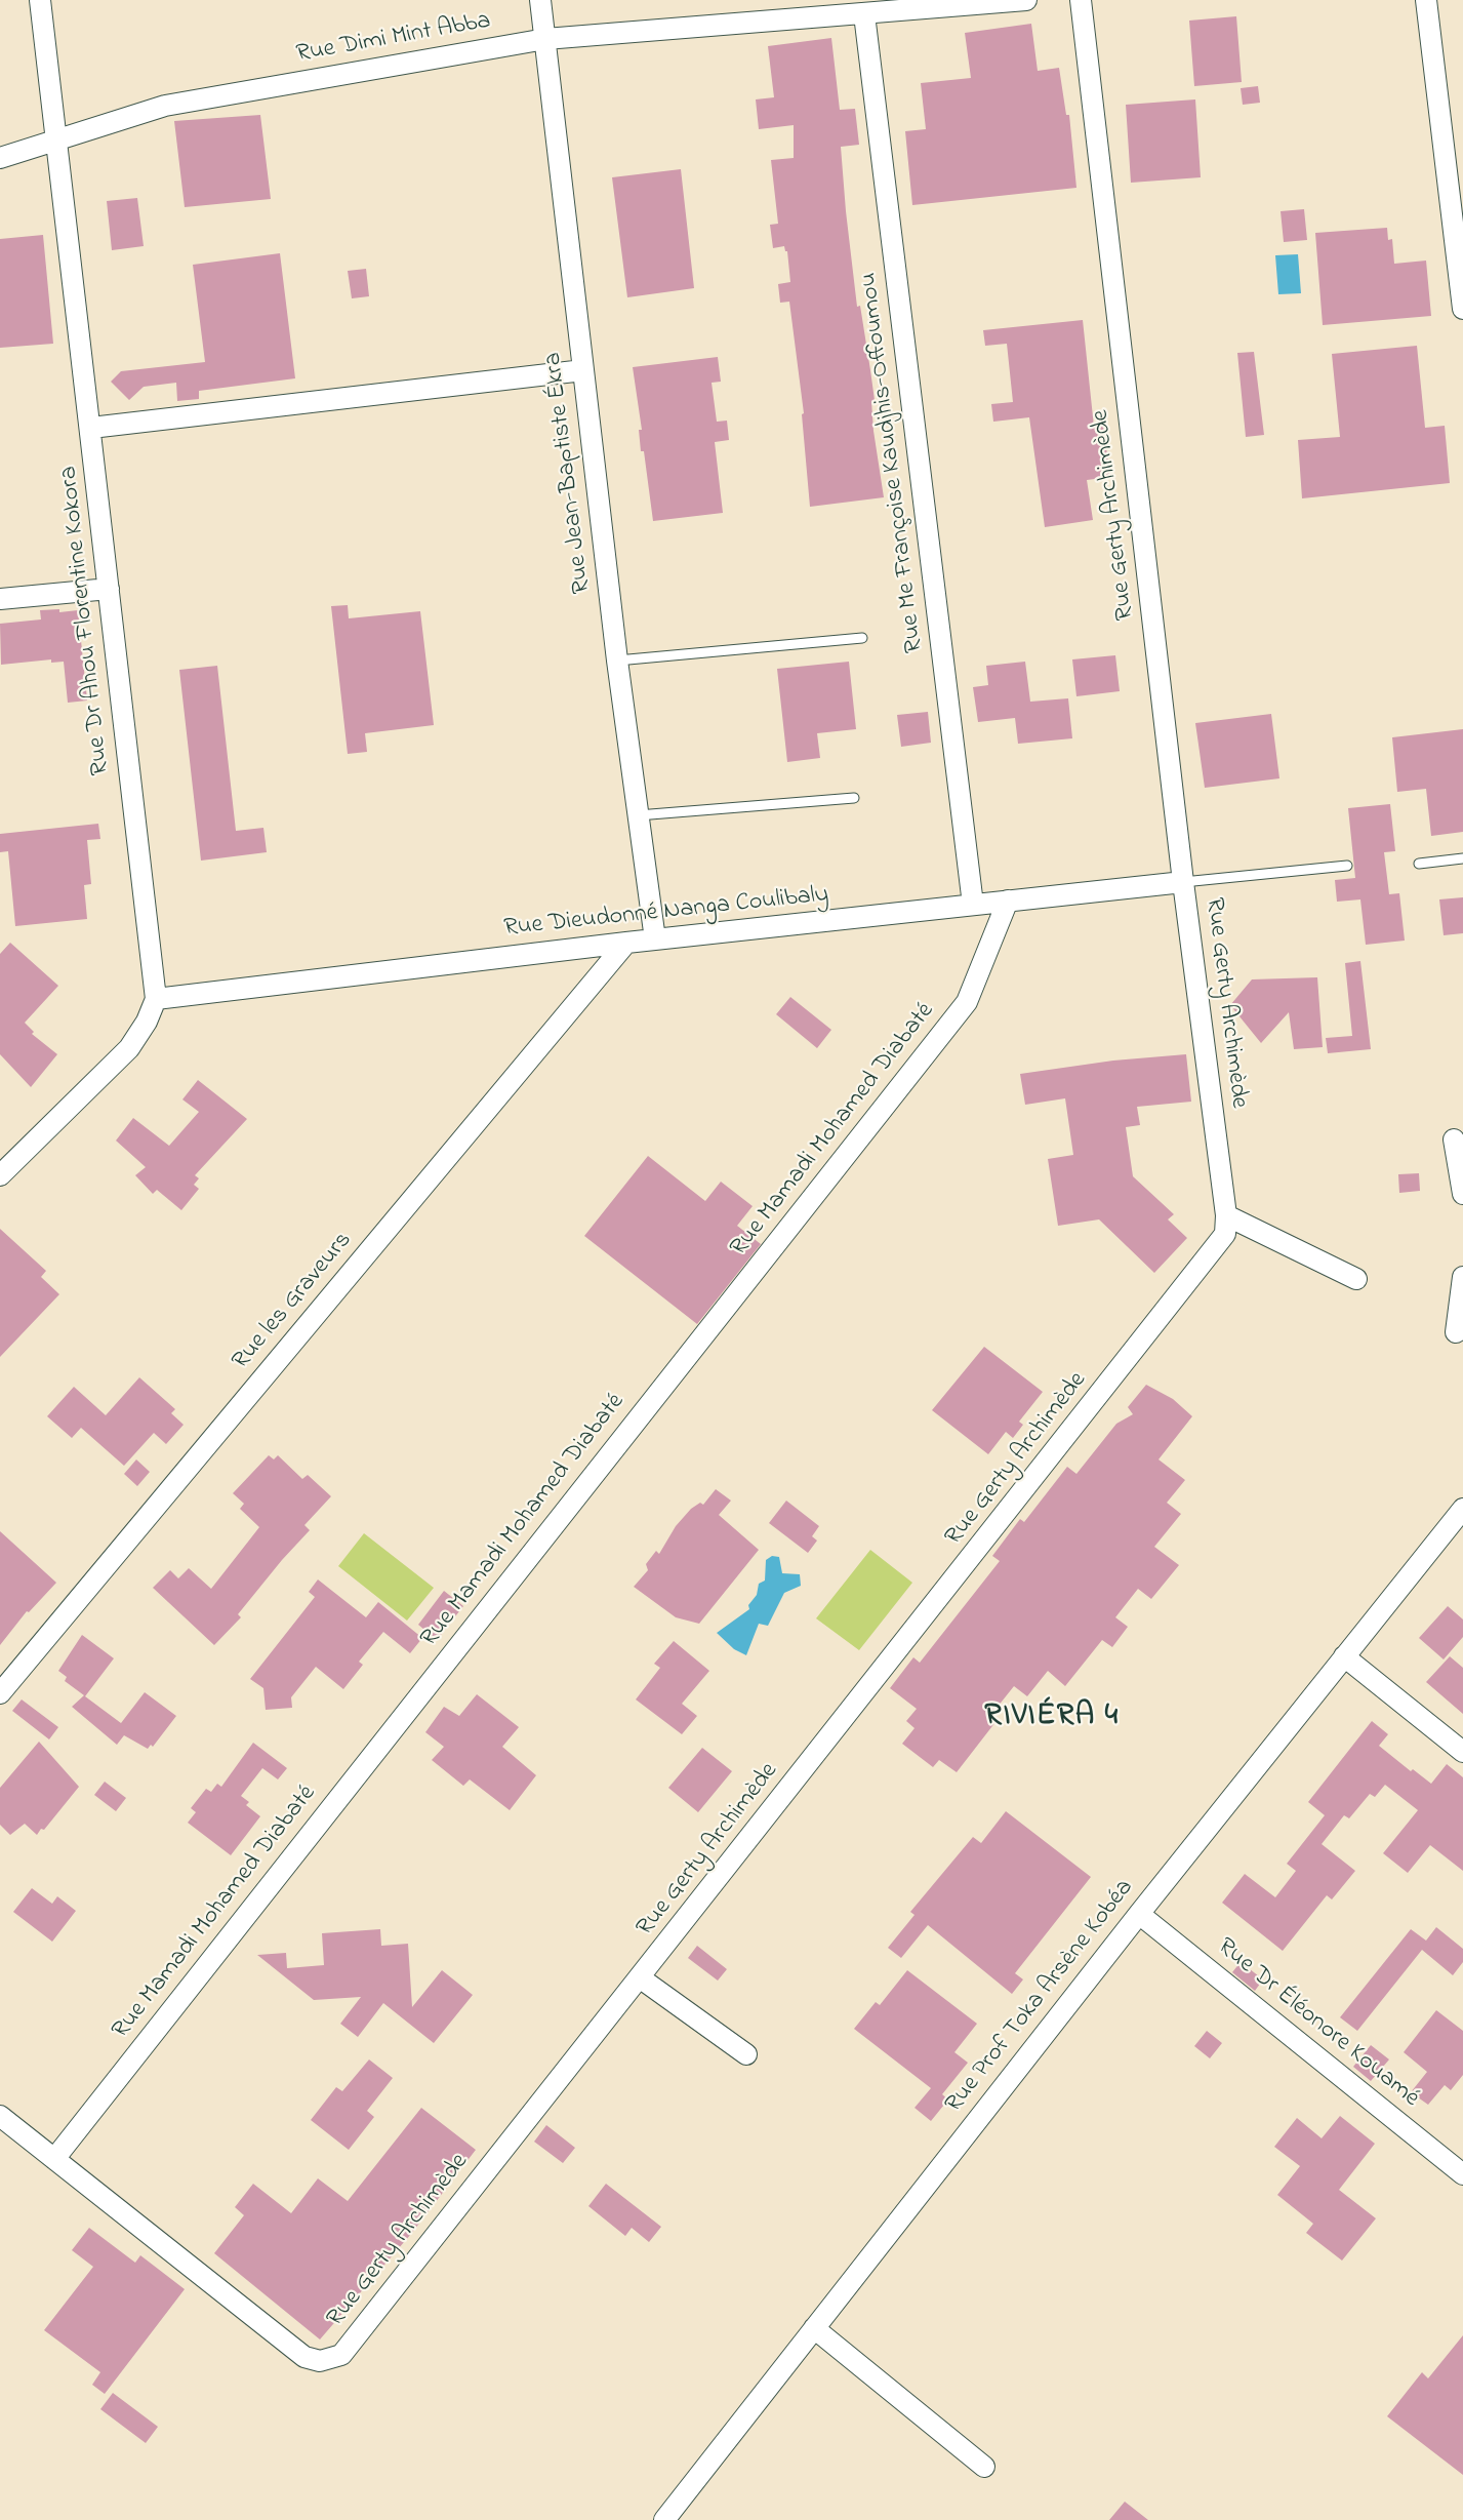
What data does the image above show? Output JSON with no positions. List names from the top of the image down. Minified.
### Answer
{"streets":{"street":["Rue Dimi Mint Abba","Rue Me Françoise Kaudjhis-Offoumou","Rue Jean-Baptiste Ékra","Rue Gerty Archimède","Rue Dr Ahou Florentine Kokora","Rue Dieudonné Nanga Coulibaly","Rue Mamadi Mohamed Diabaté","Rue les Graveurs","Rue Prof Toka Arsène Kobéa","Rue Dr Éléonore Kouamé"]},"crossings":[["Rue Dimi Mint Abba","Rue Me Françoise Kaudjhis-Offoumou"],["Rue Dimi Mint Abba","Rue Jean-Baptiste Ékra"],["Rue Dimi Mint Abba","Rue Dr Ahou Florentine Kokora"],["Rue Me Françoise Kaudjhis-Offoumou","Rue Dieudonné Nanga Coulibaly"],["Rue Jean-Baptiste Ékra","Rue Dieudonné Nanga Coulibaly"],["Rue Gerty Archimède","Rue Dieudonné Nanga Coulibaly"],["Rue Gerty Archimède","Rue Mamadi Mohamed Diabaté"],["Rue Dr Ahou Florentine Kokora","Rue Dieudonné Nanga Coulibaly"],["Rue Dieudonné Nanga Coulibaly","Rue Mamadi Mohamed Diabaté"],["Rue Dieudonné Nanga Coulibaly","Rue les Graveurs"],["Rue Prof Toka Arsène Kobéa","Rue Dr Éléonore Kouamé"]],"districts":["RIVIÉRA 4"]}
